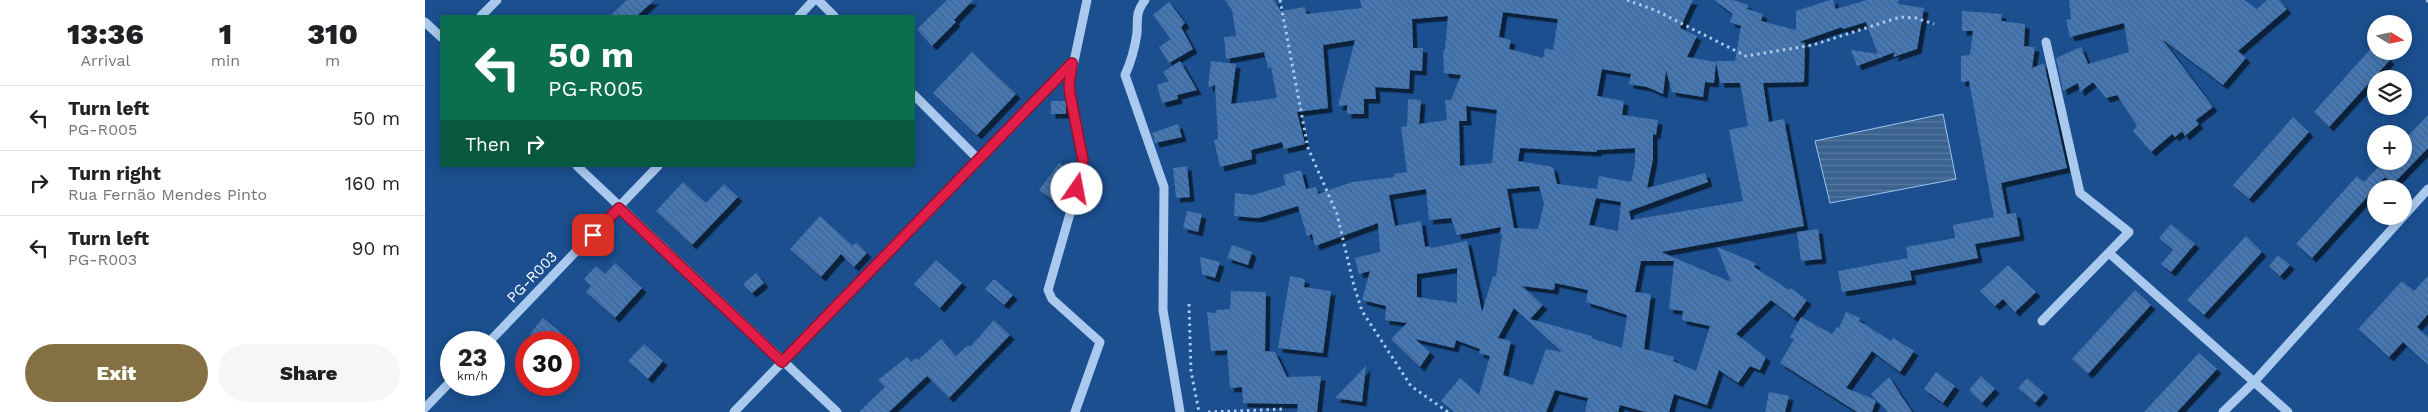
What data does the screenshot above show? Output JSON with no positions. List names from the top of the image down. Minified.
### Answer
{"streets":{"street":["PG-R003"]},"north":"right","page":{"eta":["13:36","Arrival","1","min","310","m"],"map_buttons":["+","−"],"turn":["50 m","PG-R005"],"list":[{"name":"Turn left","note":"PG-R005","value":"50 m"},{"name":"Turn right","note":"Rua Fernão Mendes Pinto","value":"160 m"},{"name":"Turn left","note":"PG-R003","value":"90 m"}],"then":"Then","speed":"23 km/h","limit":"30","buttons":["Exit","Share"]}}
